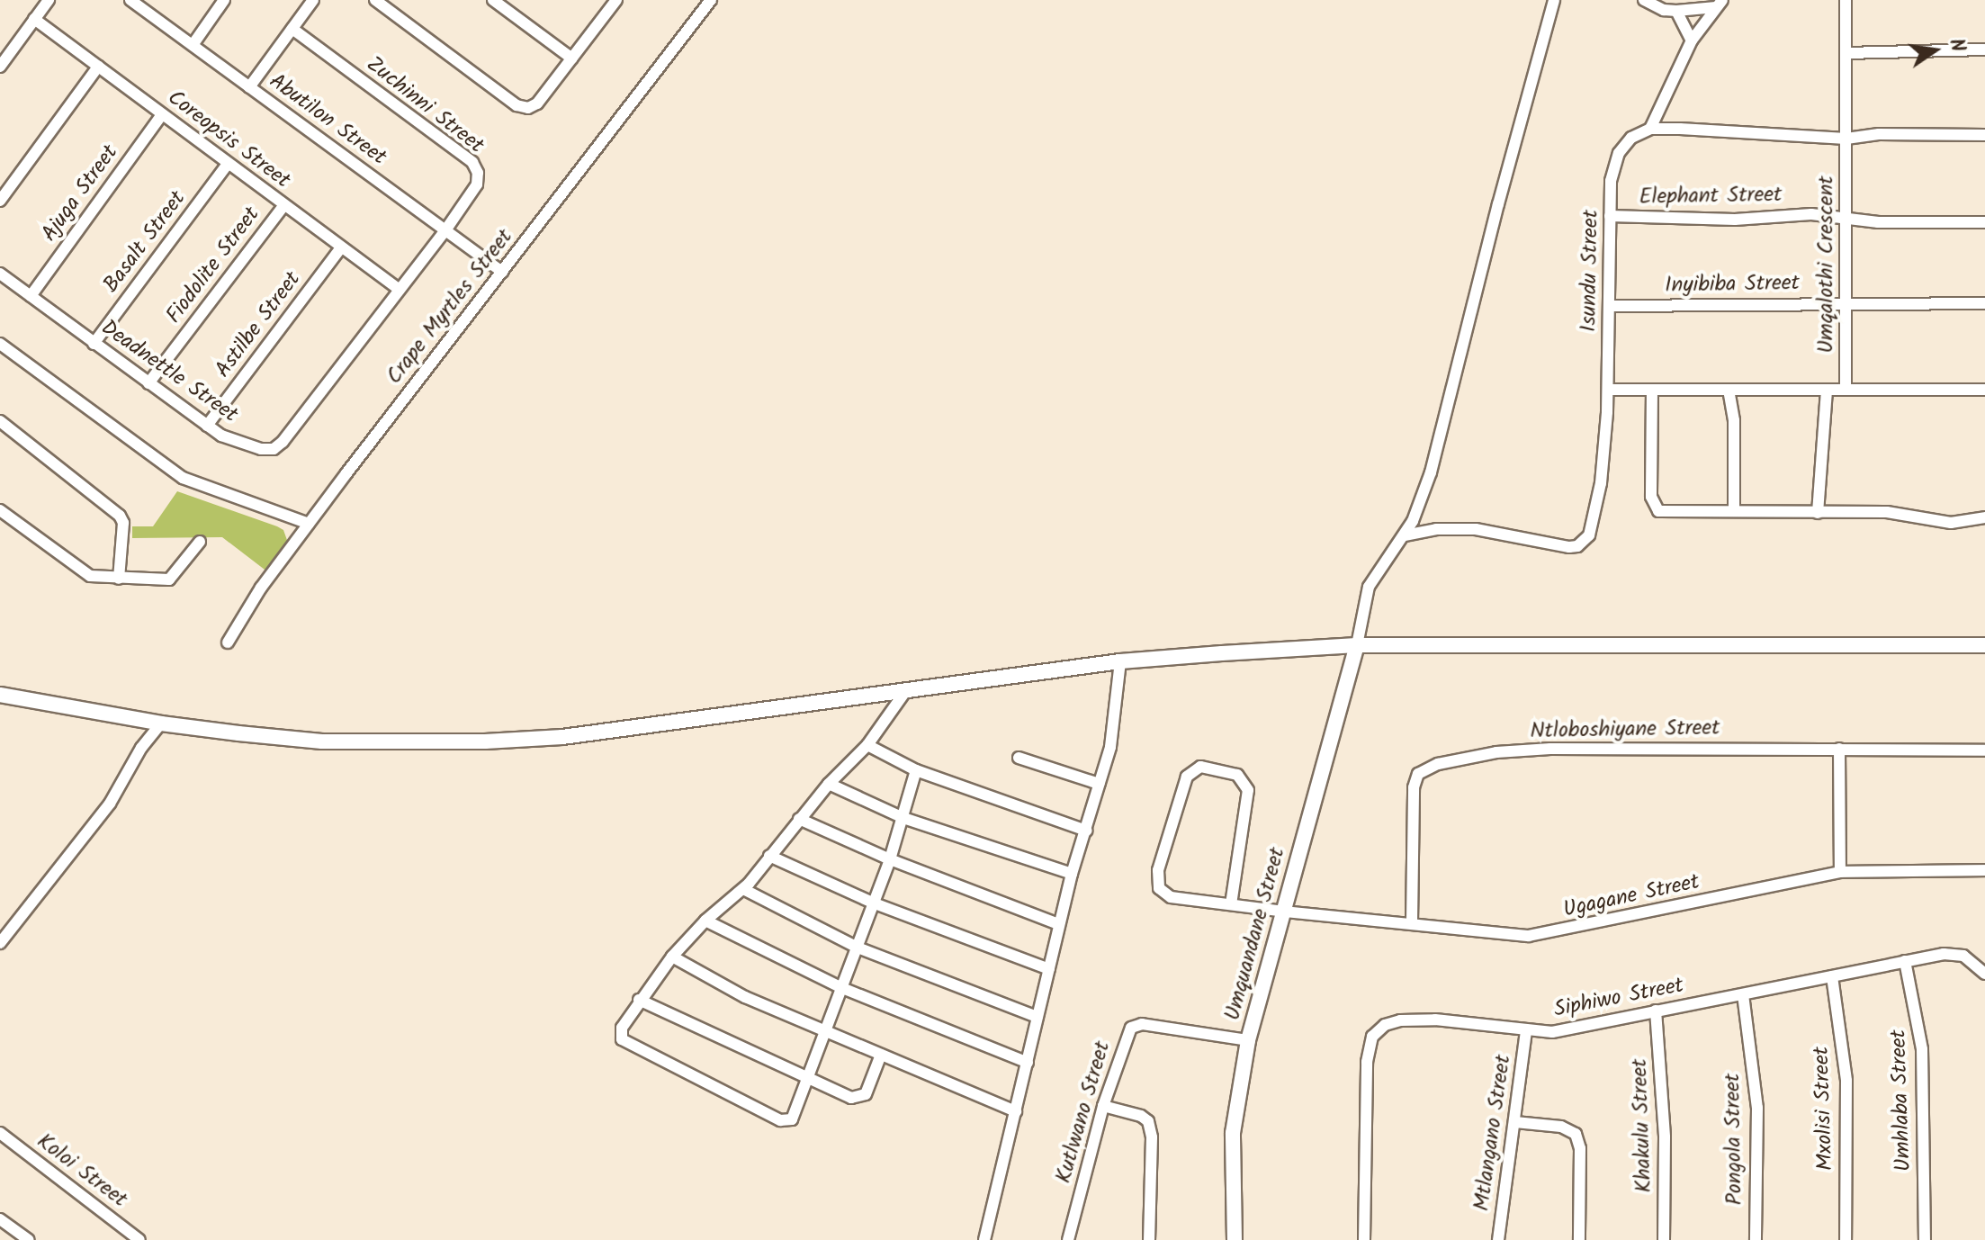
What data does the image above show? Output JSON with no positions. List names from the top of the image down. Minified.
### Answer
{"streets":{"street":["Zuchinni Street","Abutilon Street","Coreopsis Street","Ajuga Street","Elephant Street","Basalt Street","Umqalothi Crescent","Fiodolite Street","Isundu Street","Inyibiba Street","Crape Myrtles Street","Astilbe Street","Deadnettle Street","Ntloboshiyane Street","Ugagane Street","Umquandane Street","Siphiwo Street","Umhlaba Street","Mxolisi Street","Kutlwano Street","Khakulu Street","Mtlangano Street","Pongola Street","Koloi Street"]},"crossings":[["Zuchinni Street","Abutilon Street"],["Zuchinni Street","Deadnettle Street"],["Abutilon Street","Crape Myrtles Street"],["Abutilon Street","Deadnettle Street"],["Coreopsis Street","Ajuga Street"],["Coreopsis Street","Basalt Street"],["Coreopsis Street","Fiodolite Street"],["Coreopsis Street","Astilbe Street"],["Coreopsis Street","Deadnettle Street"],["Ajuga Street","Deadnettle Street"],["Elephant Street","Umqalothi Crescent"],["Elephant Street","Isundu Street"],["Basalt Street","Deadnettle Street"],["Umqalothi Crescent","Inyibiba Street"],["Fiodolite Street","Deadnettle Street"],["Isundu Street","Inyibiba Street"],["Astilbe Street","Deadnettle Street"],["Ntloboshiyane Street","Ugagane Street"],["Ugagane Street","Umquandane Street"],["Umquandane Street","Kutlwano Street"],["Siphiwo Street","Umhlaba Street"],["Siphiwo Street","Mxolisi Street"],["Siphiwo Street","Khakulu Street"],["Siphiwo Street","Mtlangano Street"],["Siphiwo Street","Pongola Street"]],"north":"right"}
